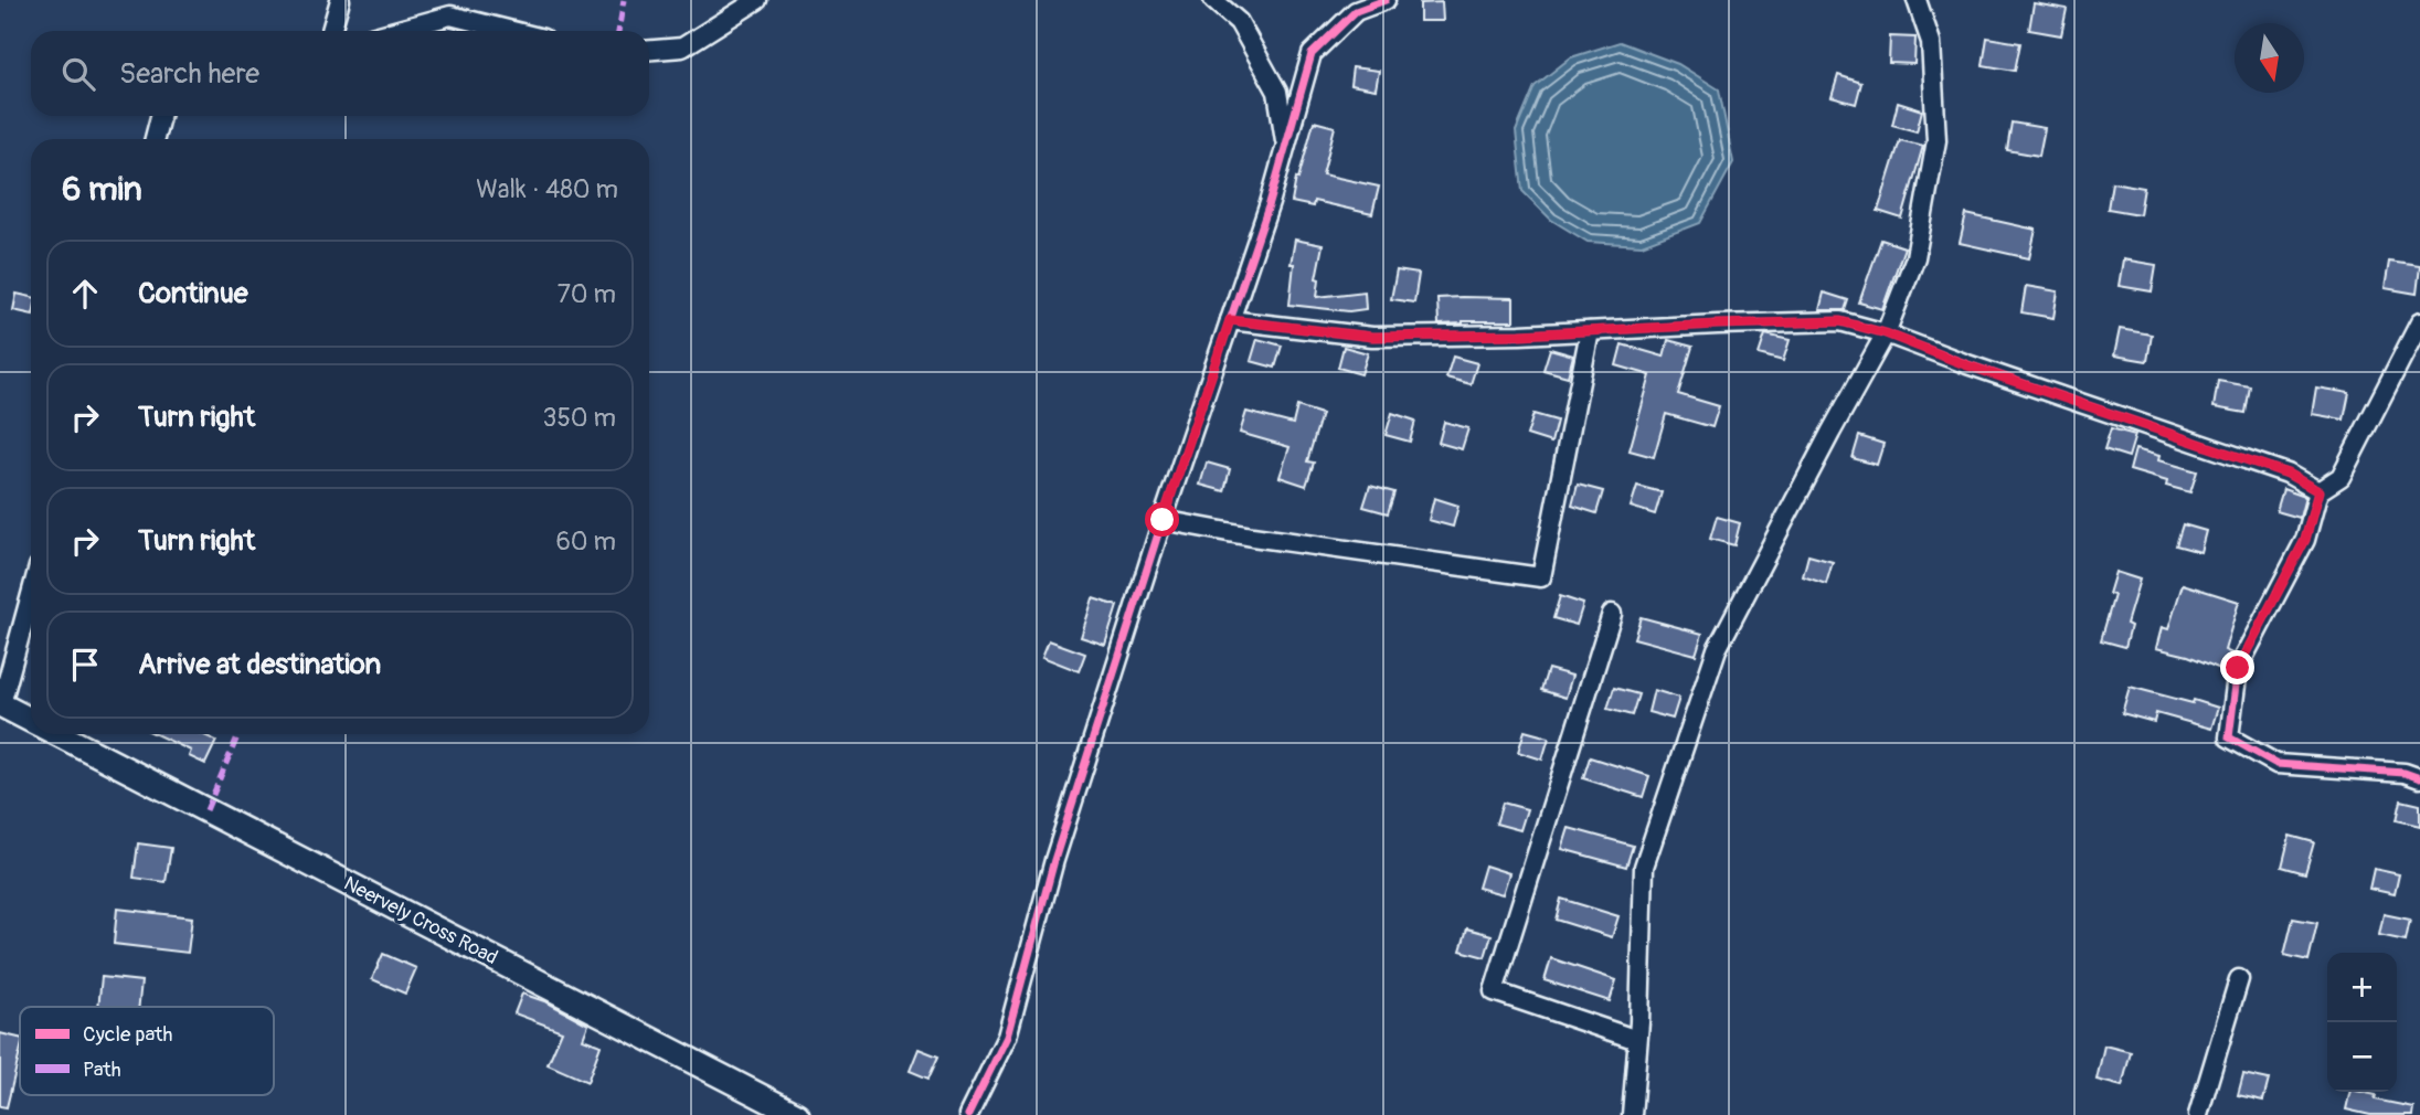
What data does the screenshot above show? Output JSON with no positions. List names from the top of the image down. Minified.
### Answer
{"streets":{"street":["Neervely Cross Road"]},"legend":["Cycle path","Path"],"north":"bottom","page":{"search":"Search here","heading":["6 min","Walk · 480 m"],"list":[["Continue","70 m"],["Turn right","350 m"],["Turn right","60 m"],"Arrive at destination"],"map_buttons":["+","−"]}}
